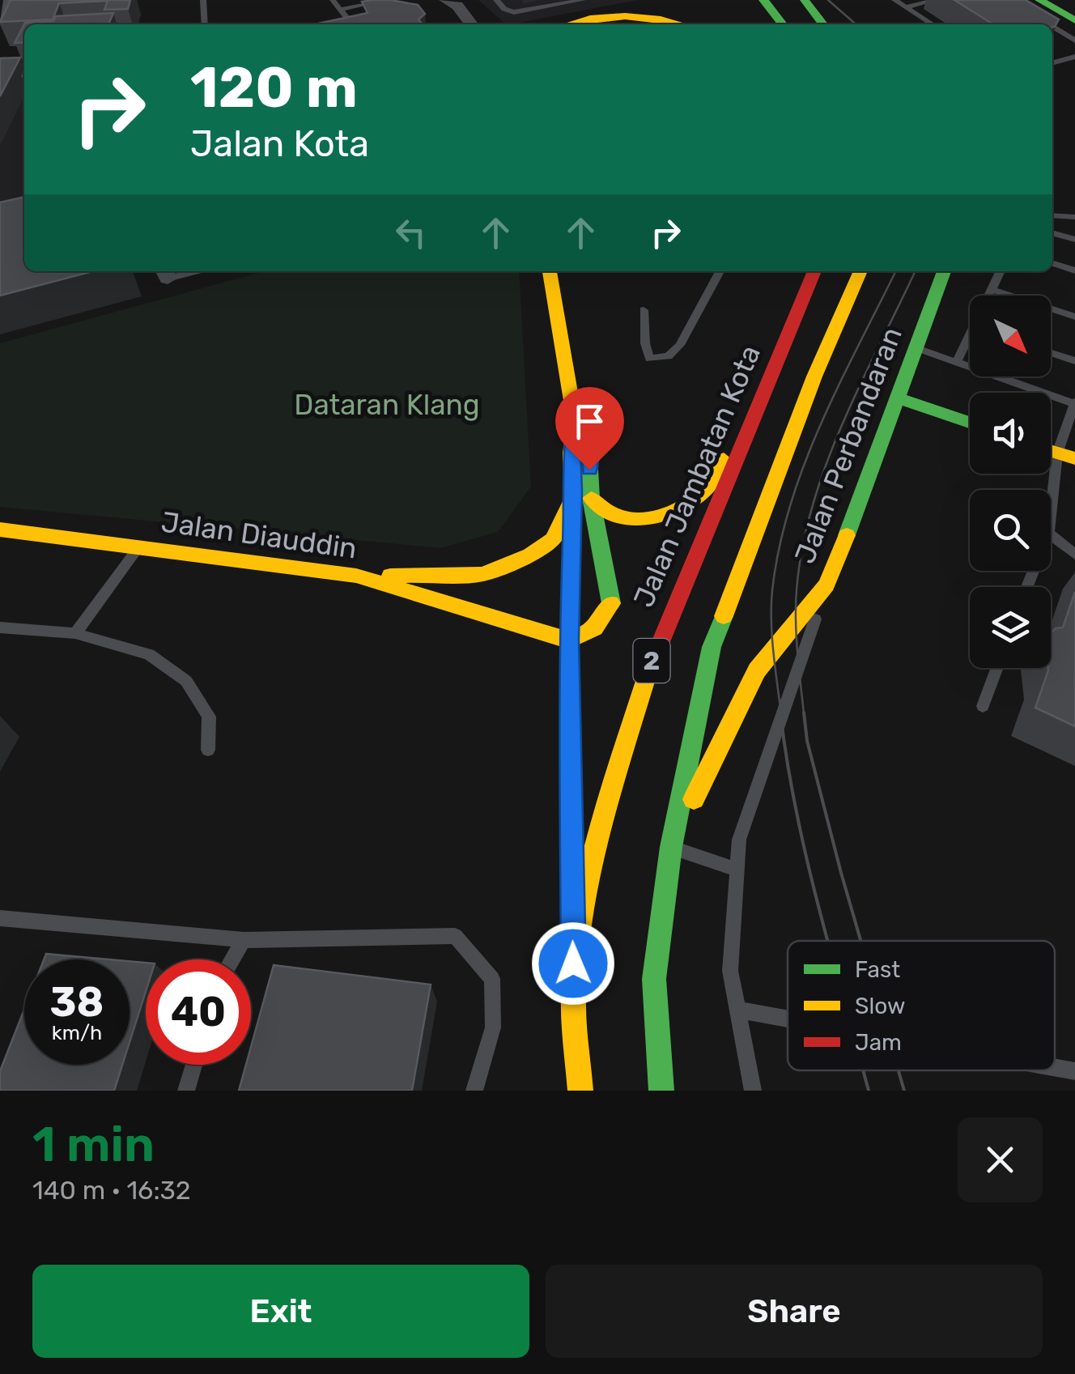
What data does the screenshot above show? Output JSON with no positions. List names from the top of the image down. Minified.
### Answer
{"streets":{"main road":["Jalan Perbandaran","Jalan Jambatan Kota","Jalan Diauddin","2"]},"crossings":[["Jalan Perbandaran","2"]],"parks":["Dataran Klang"],"legend":["Fast","Slow","Jam"],"north":"bottom right","page":{"turn":["120 m","Jalan Kota"],"speed":"38 km/h","limit":"40","heading":["1 min","140 m · 16:32"],"buttons":["Exit","Share"]}}
